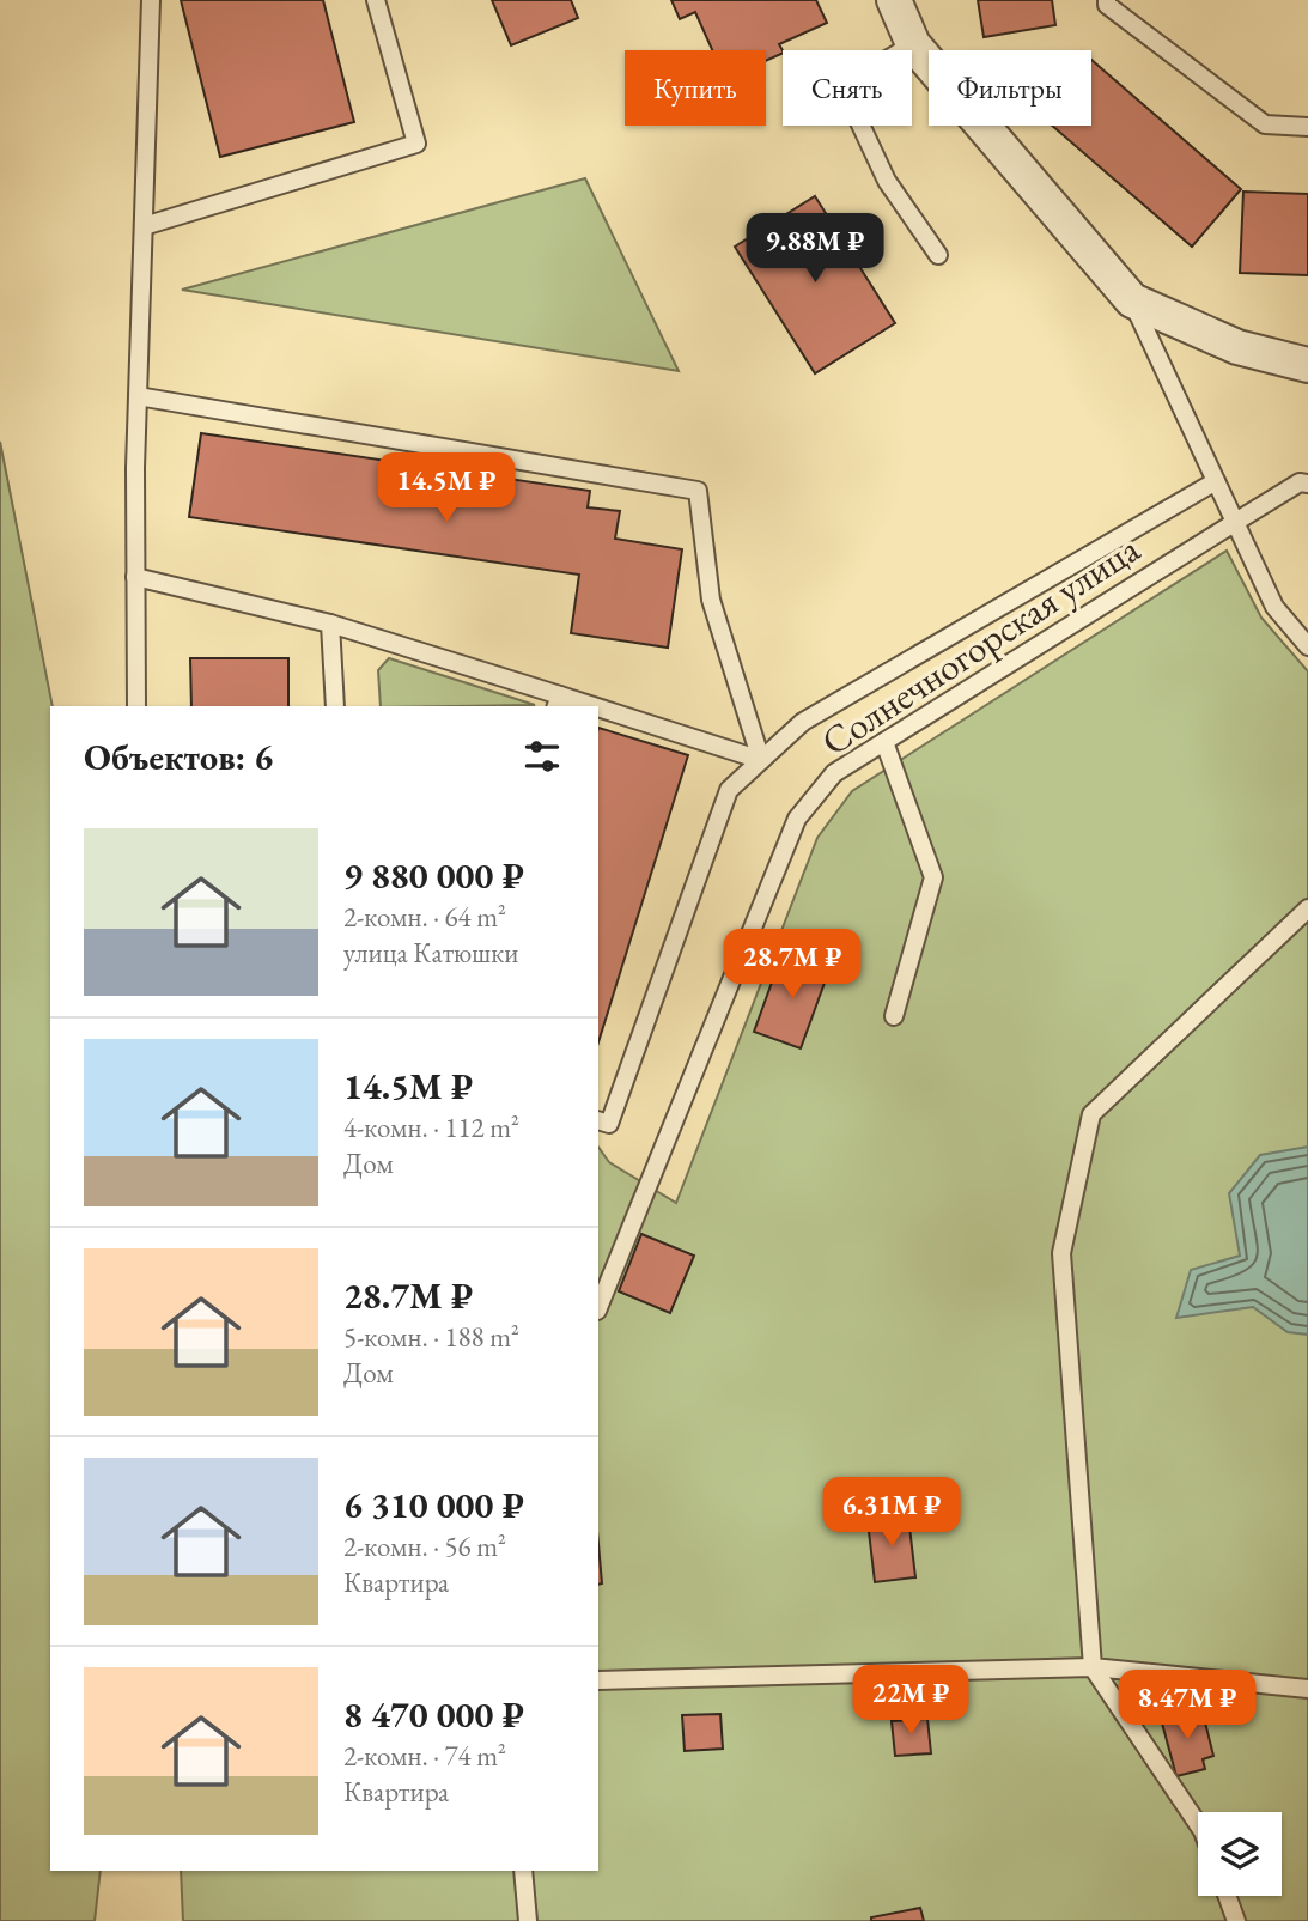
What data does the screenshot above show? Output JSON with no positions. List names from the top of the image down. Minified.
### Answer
{"streets":{"lane":["Солнечногорская улица"]},"page":{"chip":["Купить","Снять","Фильтры"],"price":["9.88M ₽","14.5M ₽","28.7M ₽","6.31M ₽","22M ₽","8.47M ₽"],"heading":"Объектов: 6","list":[{"name":"9 880 000 ₽","note":"2-комн. · 64 m² · улица Катюшки"},{"name":"14.5M ₽","note":"4-комн. · 112 m² · Дом"},{"name":"28.7M ₽","note":"5-комн. · 188 m² · Дом"},{"name":"6 310 000 ₽","note":"2-комн. · 56 m² · Квартира"},{"name":"8 470 000 ₽","note":"2-комн. · 74 m² · Квартира"}]}}
